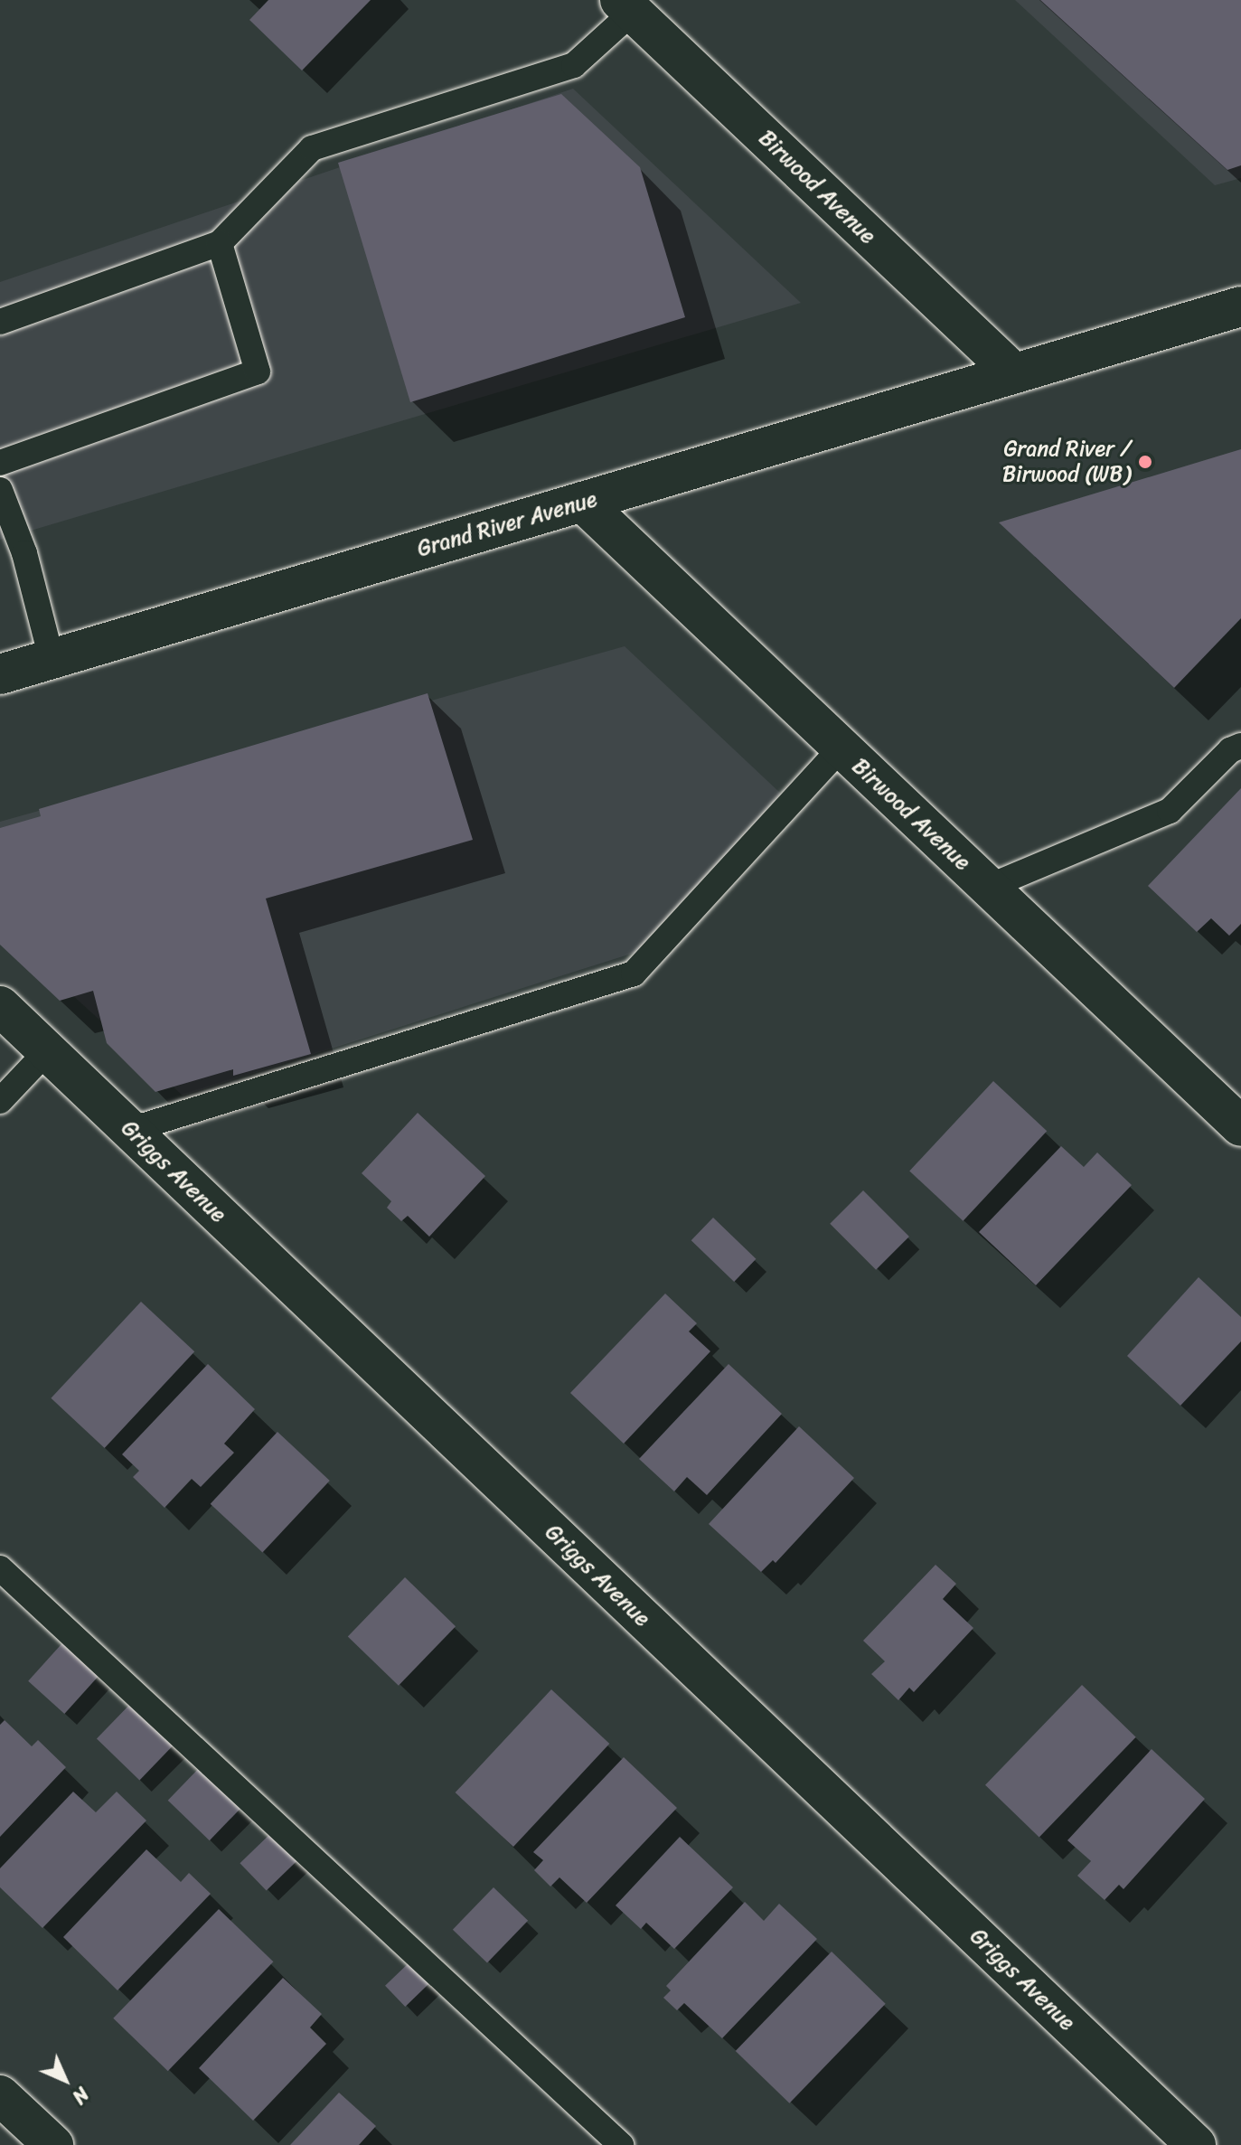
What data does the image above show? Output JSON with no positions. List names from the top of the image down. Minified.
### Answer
{"streets":{"street":["Birwood Avenue","Grand River Avenue","Griggs Avenue"]},"crossings":[["Birwood Avenue","Grand River Avenue"]],"places":["Grand River / Birwood (WB)"],"north":"bottom right"}
